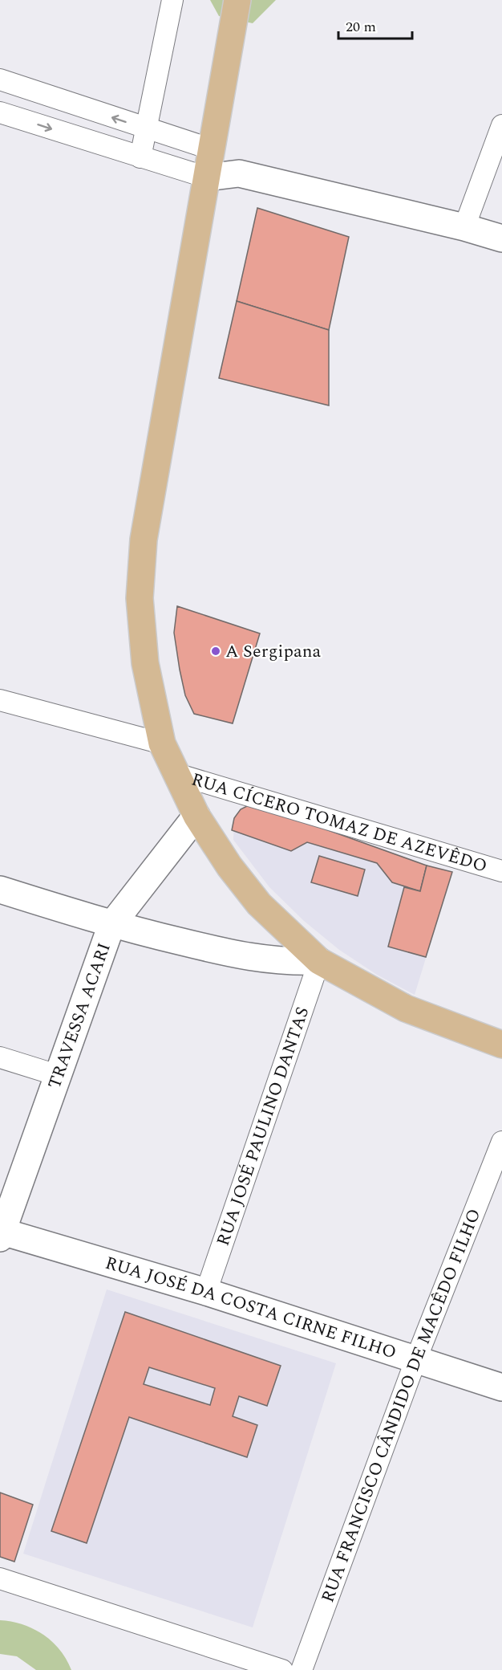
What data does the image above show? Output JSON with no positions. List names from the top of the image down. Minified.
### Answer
{"streets":{"street":["RUA CÍCERO TOMAZ DE AZEVÊDO","TRAVESSA ACARI","RUA JOSÉ PAULINO DANTAS","RUA JOSÉ DA COSTA CIRNE FILHO","RUA FRANCISCO CÂNDIDO DE MACÊDO FILHO"]},"crossings":[["TRAVESSA ACARI","RUA JOSÉ DA COSTA CIRNE FILHO"],["RUA JOSÉ PAULINO DANTAS","RUA JOSÉ DA COSTA CIRNE FILHO"],["RUA JOSÉ DA COSTA CIRNE FILHO","RUA FRANCISCO CÂNDIDO DE MACÊDO FILHO"]],"places":["A Sergipana"],"scale_bar":"20 m"}
